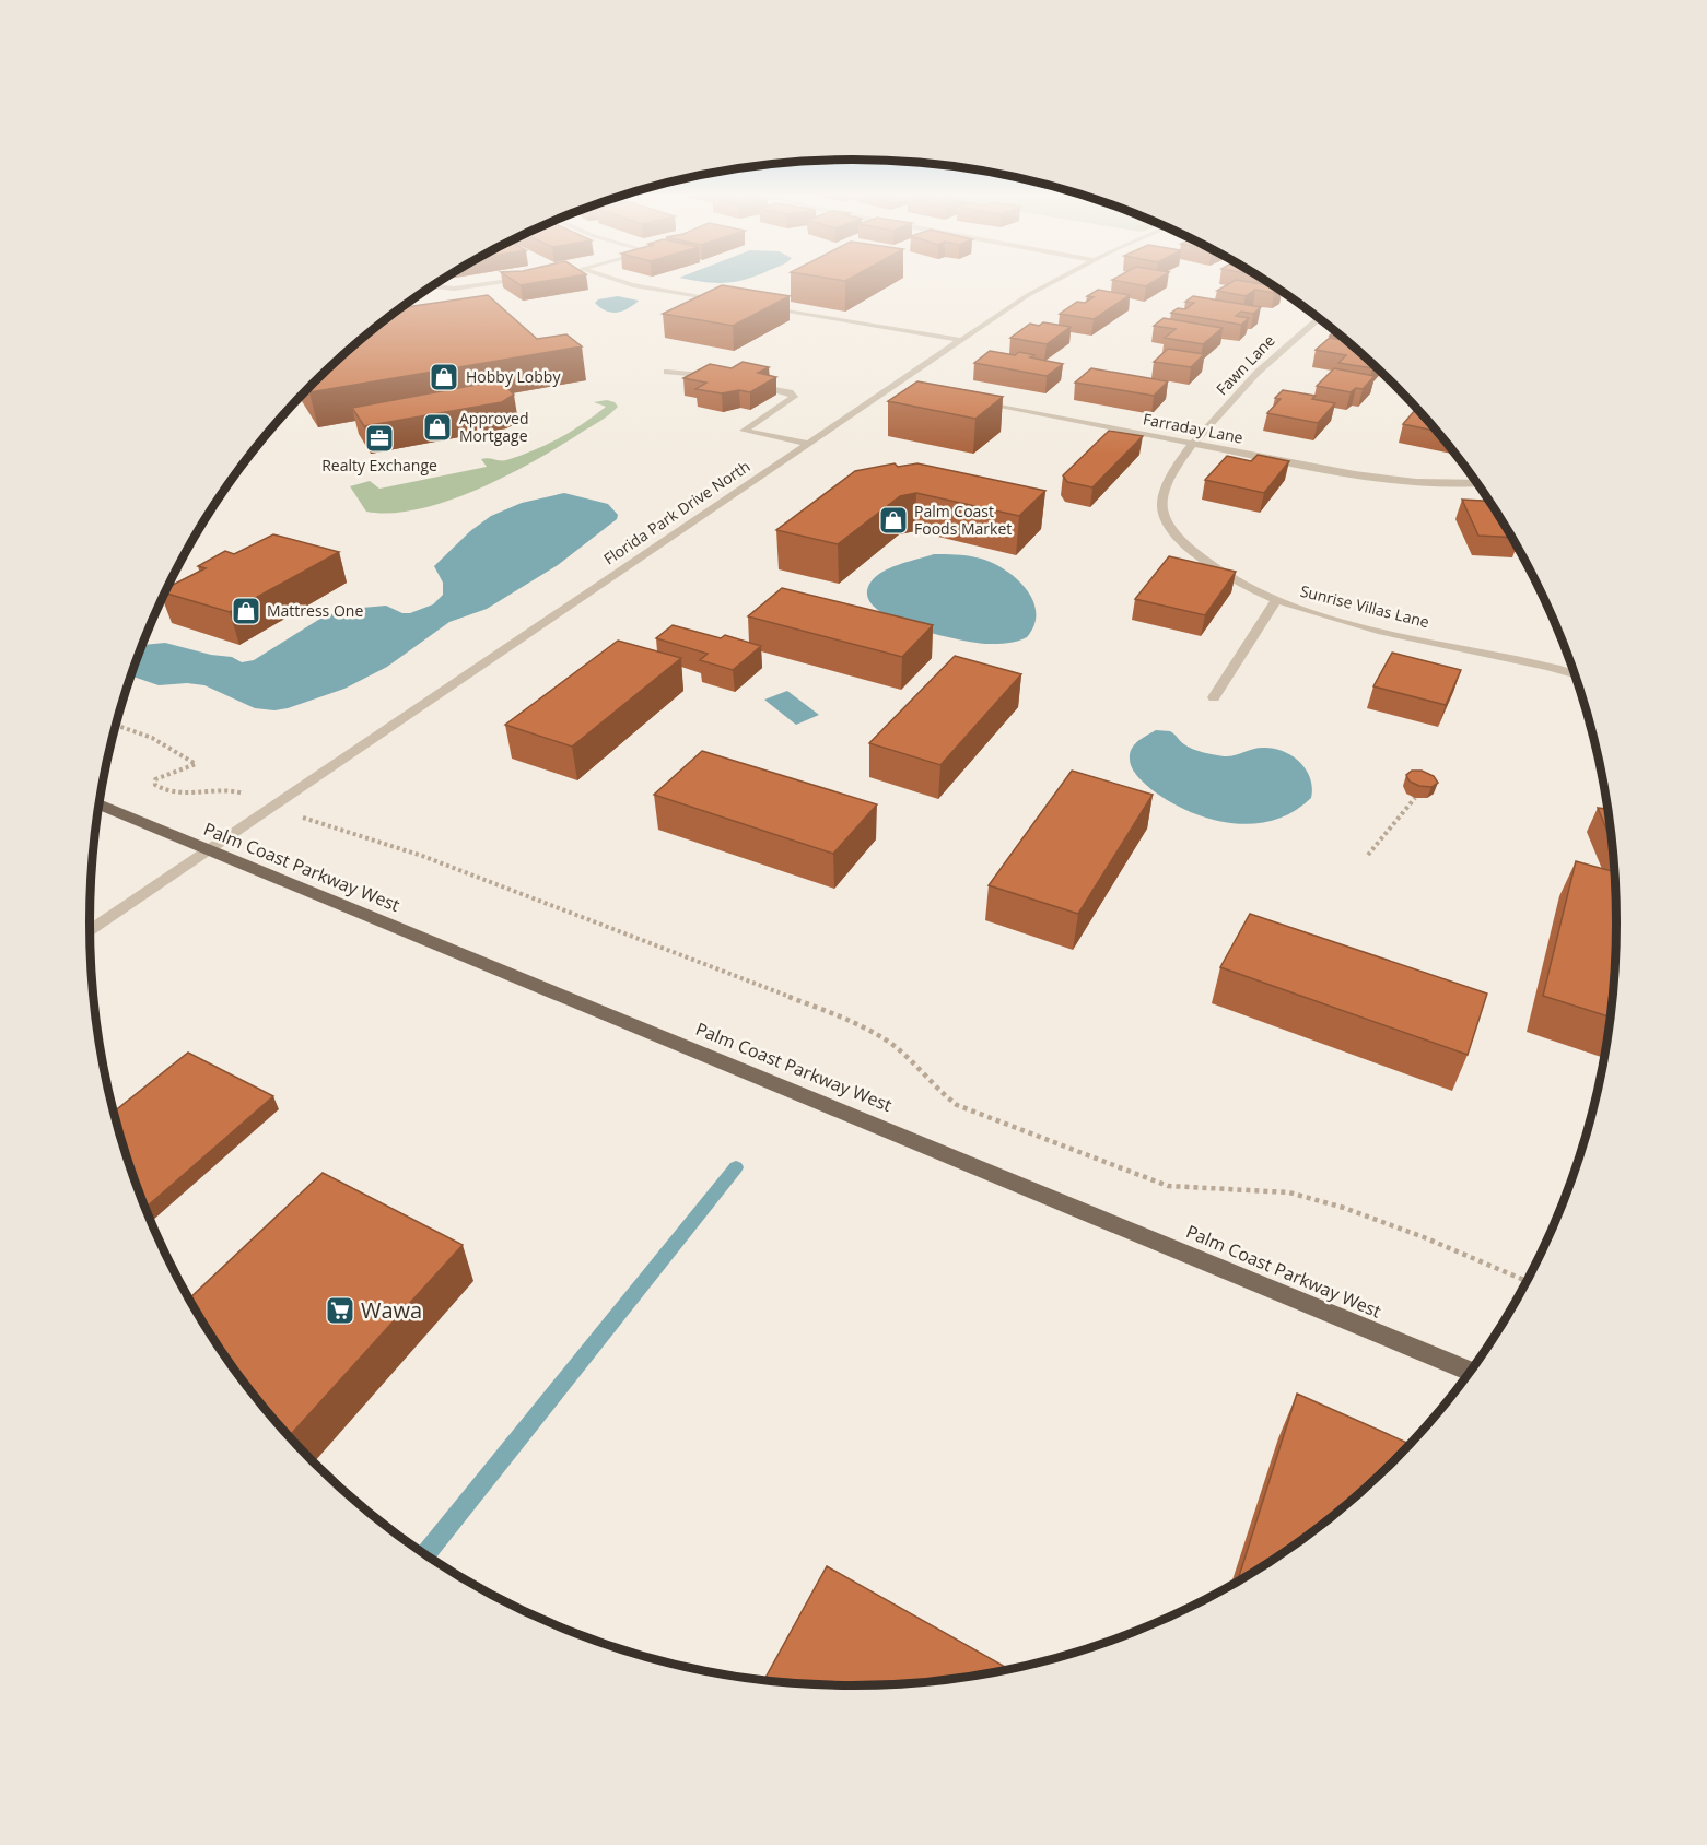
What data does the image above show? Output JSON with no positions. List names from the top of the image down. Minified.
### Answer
{"streets":{"main road":["Palm Coast Parkway West"],"street":["Fawn Lane","Farraday Lane","Florida Park Drive North","Sunrise Villas Lane"]},"crossings":[["Fawn Lane","Farraday Lane"],["Fawn Lane","Sunrise Villas Lane"],["Farraday Lane","Sunrise Villas Lane"],["Florida Park Drive North","Palm Coast Parkway West"]],"places":{"shop":["Hobby Lobby","Approved Mortgage","Palm Coast Foods Market","Mattress One"],"office":["Realty Exchange"],"supermarket":["Wawa"]}}
